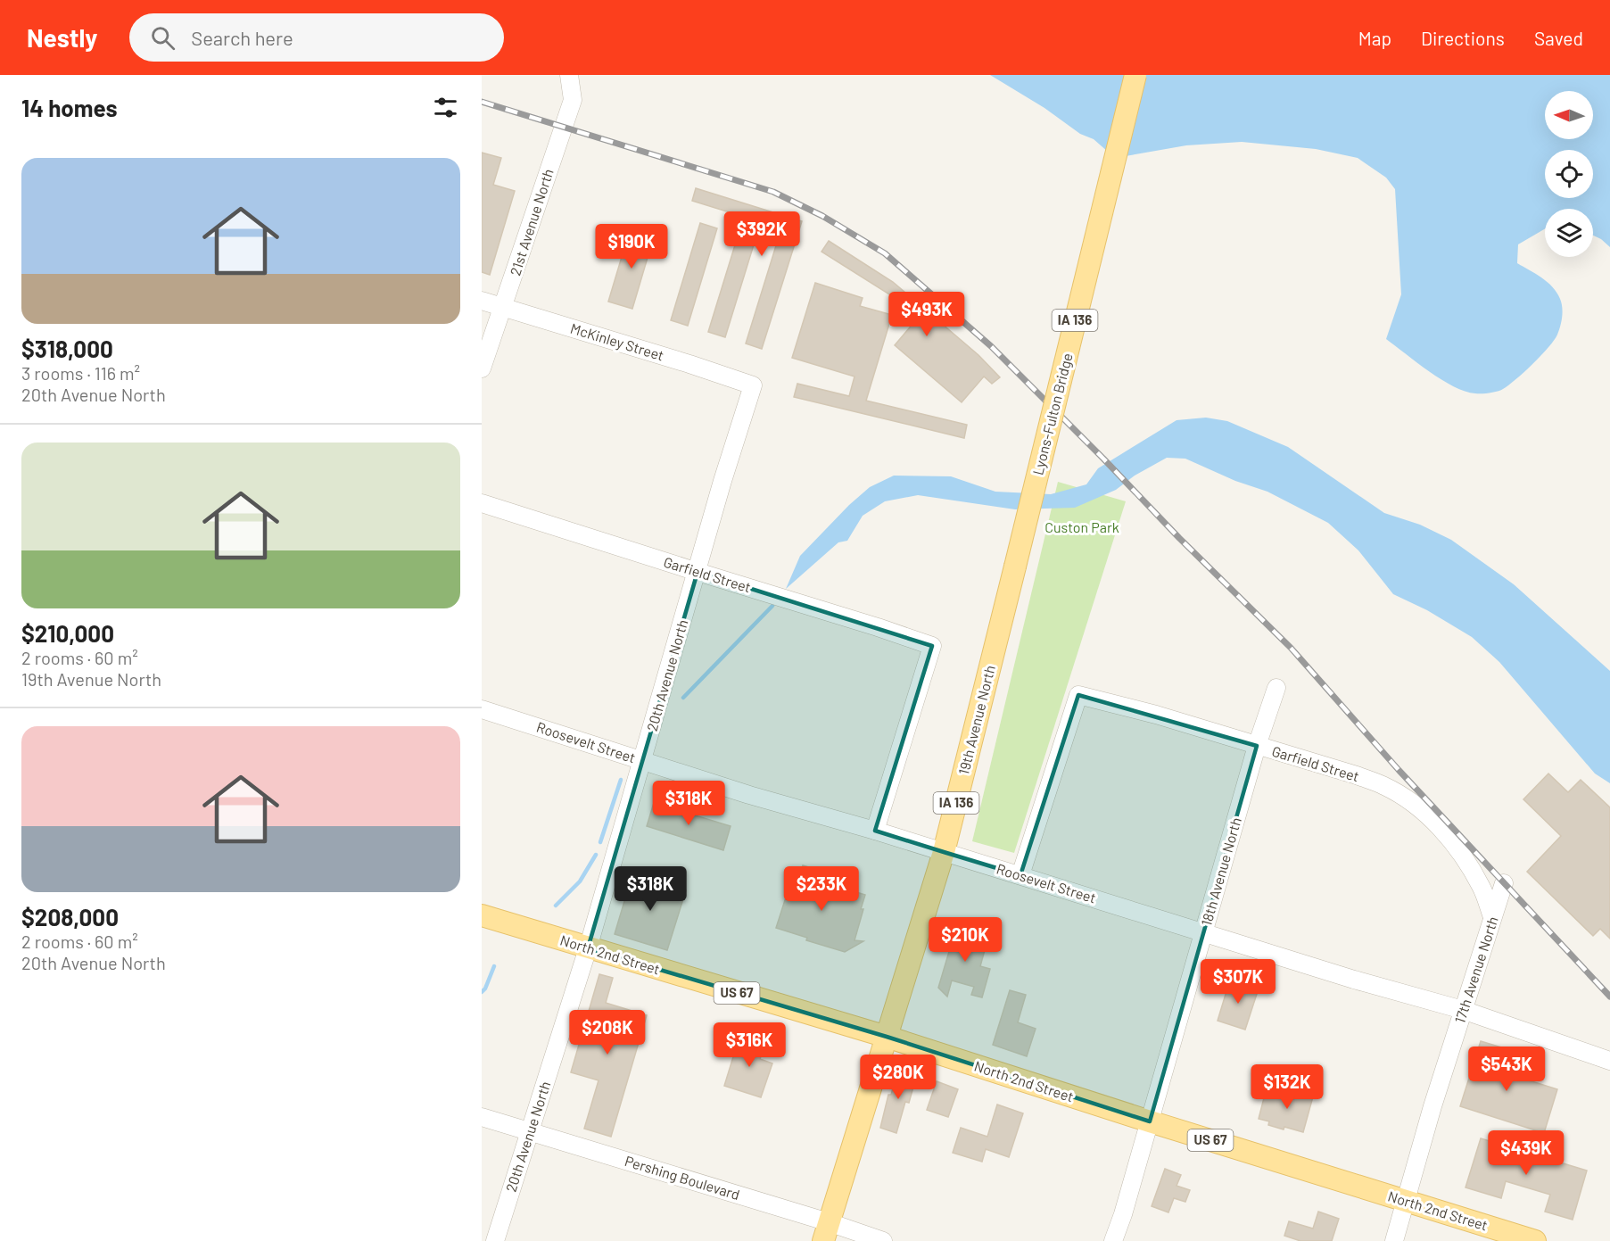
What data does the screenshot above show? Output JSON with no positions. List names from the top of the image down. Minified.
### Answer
{"streets":{"main road":["IA 136","Lyons-Fulton Bridge","19th Avenue North","North 2nd Street","US 67"],"street":["21st Avenue North","McKinley Street","Garfield Street","20th Avenue North","Roosevelt Street","18th Avenue North","17th Avenue North","Pershing Boulevard"]},"crossings":[["21st Avenue North","McKinley Street"],["McKinley Street","20th Avenue North"],["Lyons-Fulton Bridge","19th Avenue North"],["Garfield Street","20th Avenue North"],["Garfield Street","Roosevelt Street"],["Garfield Street","18th Avenue North"],["Garfield Street","17th Avenue North"],["20th Avenue North","Roosevelt Street"],["20th Avenue North","North 2nd Street"],["20th Avenue North","Pershing Boulevard"],["19th Avenue North","Roosevelt Street"],["19th Avenue North","North 2nd Street"],["19th Avenue North","Pershing Boulevard"],["Roosevelt Street","18th Avenue North"],["Roosevelt Street","17th Avenue North"],["18th Avenue North","North 2nd Street"],["North 2nd Street","17th Avenue North"]],"parks":["Custon Park"],"north":"left","page":{"header":"Nestly","search":"Search here","nav":["Map","Directions","Saved"],"heading":"14 homes","list":[{"name":"$318,000","note":"3 rooms · 116 m² · 20th Avenue North"},{"name":"$210,000","note":"2 rooms · 60 m² · 19th Avenue North"},{"name":"$208,000","note":"2 rooms · 60 m² · 20th Avenue North"}],"price":["$392K","$190K","$493K","$318K","$318K","$233K","$210K","$307K","$208K","$316K","$543K","$280K","$132K","$439K"]}}
